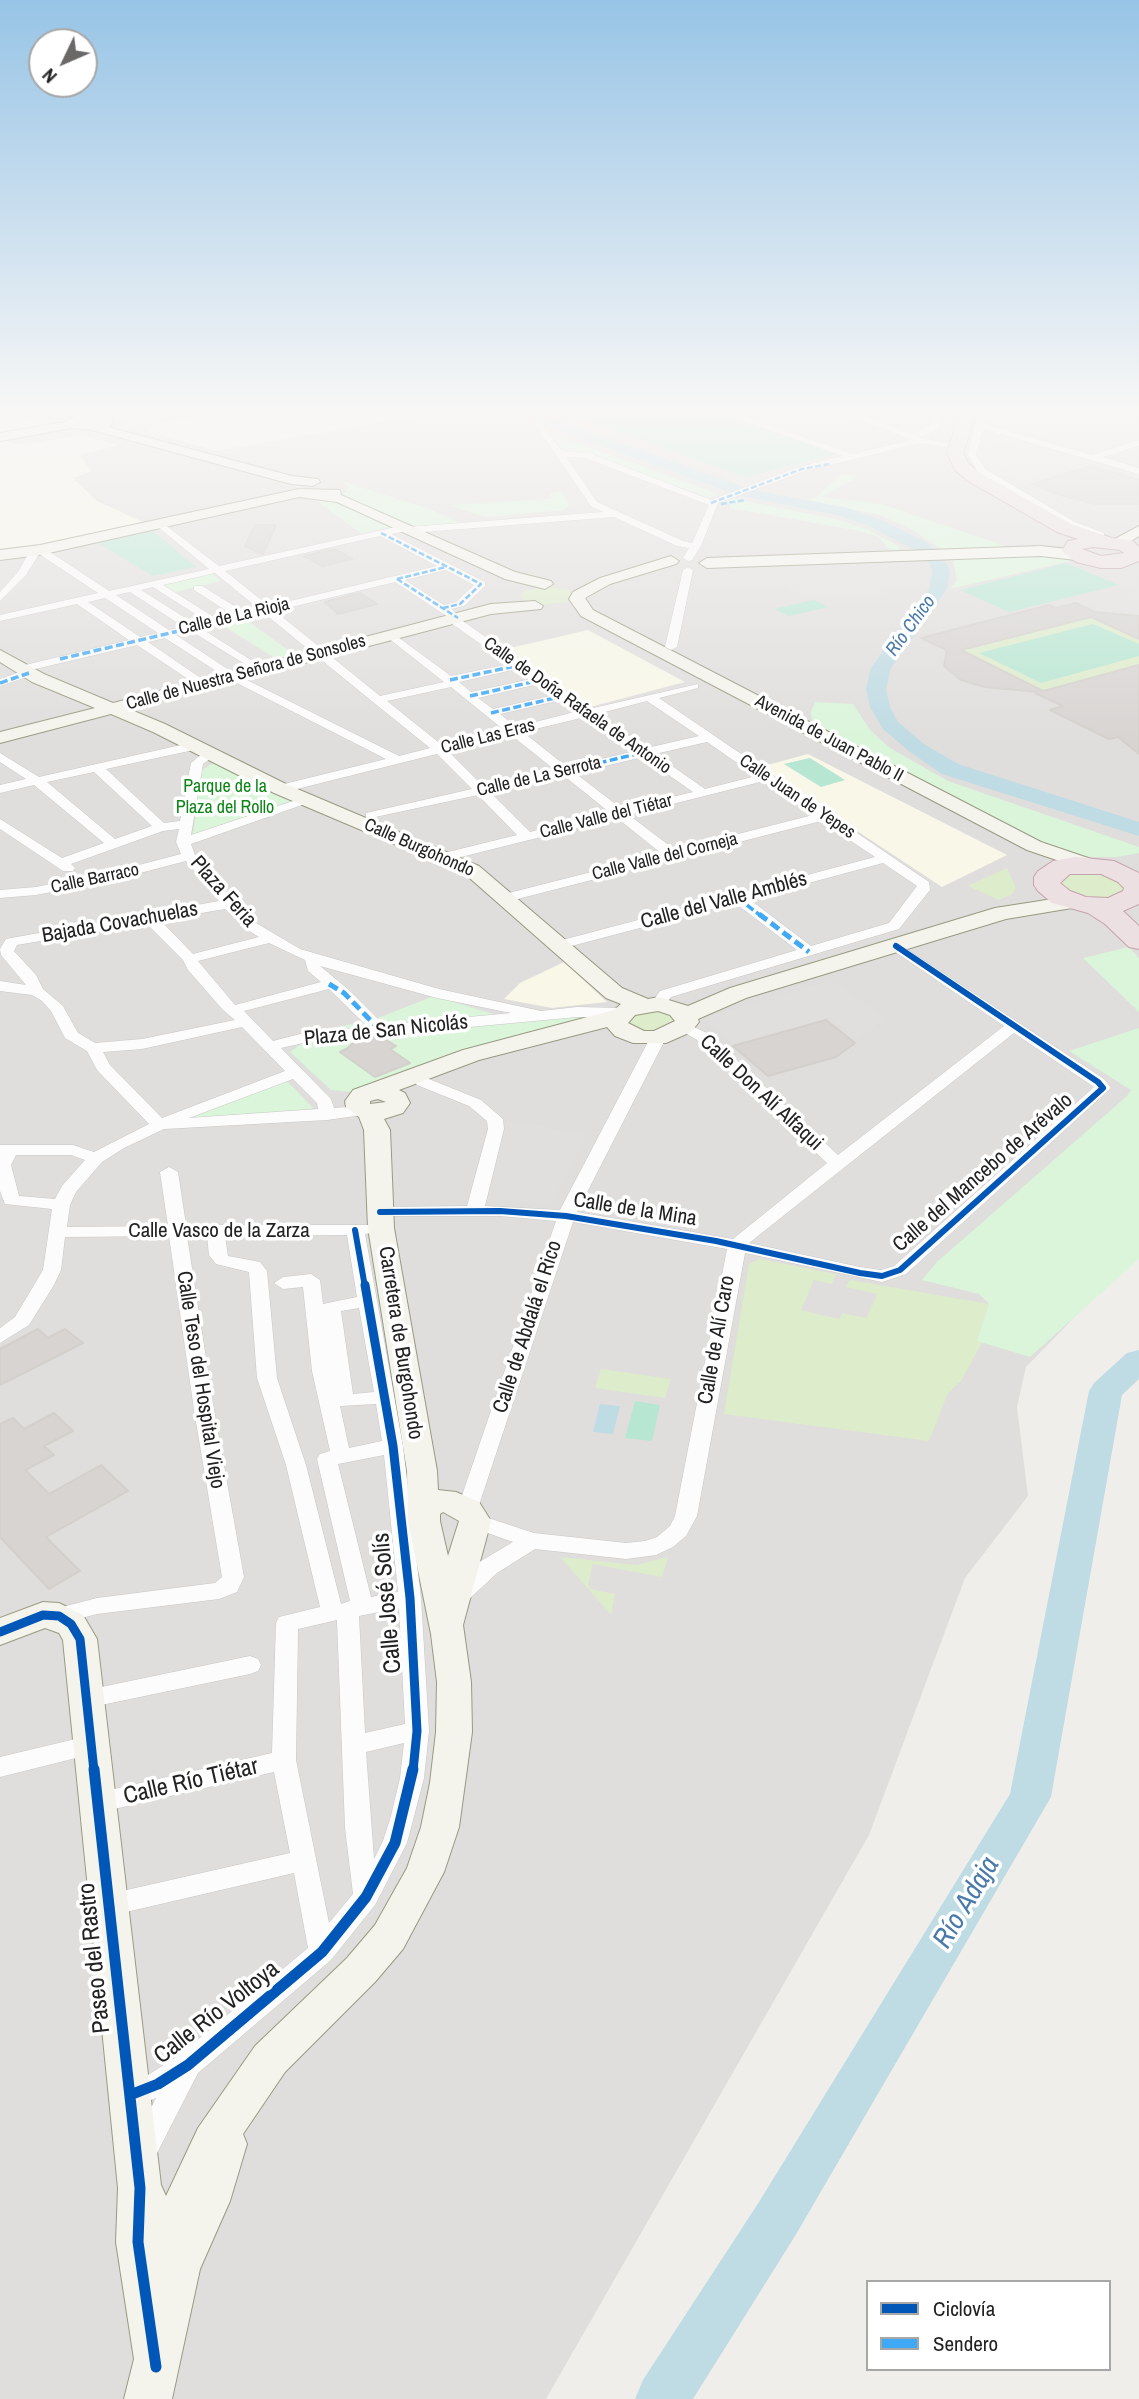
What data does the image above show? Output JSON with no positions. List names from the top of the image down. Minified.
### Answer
{"streets":{"main road":["Calle de Nuestra Señora de Sonsoles","Avenida de Juan Pablo II","Calle Burgohondo","Carretera de Burgohondo","Paseo del Rastro"],"street":["Calle de La Rioja","Calle de Doña Rafaela de Antonio","Calle Las Eras","Calle de La Serrota","Calle Juan de Yepes","Calle Valle del Tiétar","Calle Valle del Corneja","Calle Barraco","Plaza Feria","Calle del Valle Amblés","Bajada Covachuelas","Plaza de San Nicolás","Calle Don Alí Alfaqui","Calle del Mancebo de Arévalo","Calle de la Mina","Calle Vasco de la Zarza","Calle de Abdalá el Rico","Calle de Alí Caro","Calle Teso del Hospital Viejo","Calle José Solís","Calle Río Tiétar","Calle Río Voltoya"]},"crossings":[["Calle de La Rioja","Calle de Doña Rafaela de Antonio"],["Calle de Nuestra Señora de Sonsoles","Calle de Doña Rafaela de Antonio"],["Calle de Nuestra Señora de Sonsoles","Avenida de Juan Pablo II"],["Calle de Doña Rafaela de Antonio","Calle Las Eras"],["Calle de Doña Rafaela de Antonio","Calle de La Serrota"],["Calle de Doña Rafaela de Antonio","Calle Valle del Tiétar"],["Calle Las Eras","Calle Juan de Yepes"],["Calle de La Serrota","Calle Juan de Yepes"],["Calle Juan de Yepes","Calle Valle del Tiétar"],["Calle Juan de Yepes","Calle Valle del Corneja"],["Calle Juan de Yepes","Calle del Valle Amblés"],["Calle Valle del Tiétar","Calle Burgohondo"],["Calle Burgohondo","Calle Valle del Corneja"],["Calle Burgohondo","Calle Barraco"],["Calle Burgohondo","Calle del Valle Amblés"],["Calle Burgohondo","Plaza de San Nicolás"],["Calle Burgohondo","Calle Don Alí Alfaqui"],["Calle Barraco","Plaza Feria"],["Plaza Feria","Bajada Covachuelas"],["Plaza Feria","Plaza de San Nicolás"],["Plaza de San Nicolás","Calle Don Alí Alfaqui"],["Calle del Mancebo de Arévalo","Calle de la Mina"],["Calle de la Mina","Calle Vasco de la Zarza"],["Calle de la Mina","Calle de Abdalá el Rico"],["Calle de la Mina","Calle de Alí Caro"],["Calle de la Mina","Carretera de Burgohondo"],["Calle de la Mina","Calle José Solís"],["Calle Vasco de la Zarza","Carretera de Burgohondo"],["Calle Vasco de la Zarza","Calle Teso del Hospital Viejo"],["Calle Vasco de la Zarza","Calle José Solís"],["Calle de Abdalá el Rico","Calle de Alí Caro"],["Calle de Abdalá el Rico","Carretera de Burgohondo"],["Calle de Alí Caro","Carretera de Burgohondo"],["Carretera de Burgohondo","Calle José Solís"],["Carretera de Burgohondo","Paseo del Rastro"],["Carretera de Burgohondo","Calle Río Voltoya"],["Calle Teso del Hospital Viejo","Paseo del Rastro"],["Calle José Solís","Calle Río Voltoya"],["Calle Río Tiétar","Paseo del Rastro"],["Paseo del Rastro","Calle Río Voltoya"]],"water":["Río Chico","Río Adaja"],"parks":["Parque de la Plaza del Rollo"],"legend":["Ciclovía","Sendero"],"north":"bottom left"}
